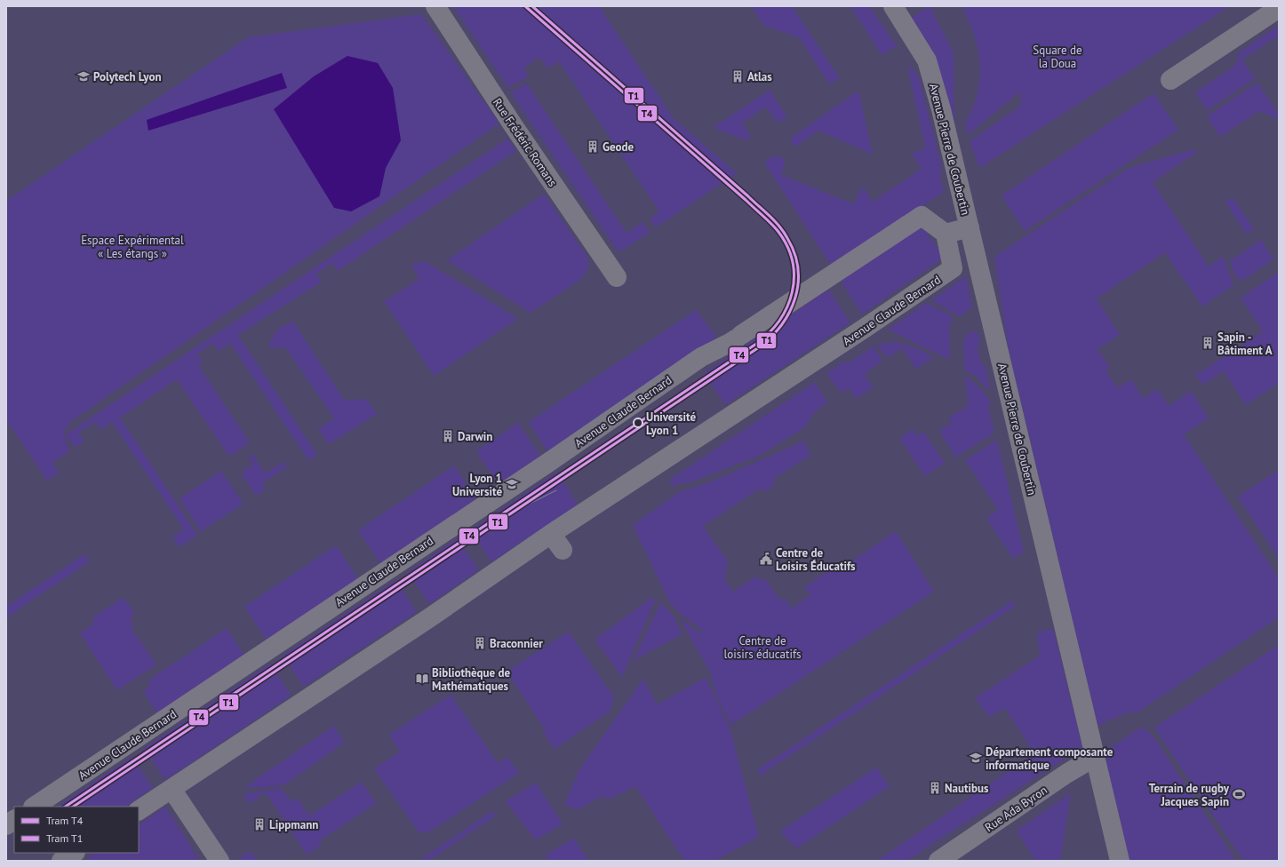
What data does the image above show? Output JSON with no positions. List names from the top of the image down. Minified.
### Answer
{"streets":{"street":["Rue Frédéric Romans","Avenue Pierre de Coubertin","Avenue Claude Bernard","Rue Ada Byron"]},"crossings":[["Avenue Pierre de Coubertin","Rue Ada Byron"]],"parks":["Square de la Doua","Espace Expérimental « Les étangs »","Centre de loisirs éducatifs"],"places":{"school or university":["Polytech Lyon","Lyon 1 Université","Département composante informatique"],"building":["Atlas","Geode","Sapin - Bâtiment A","Darwin","Braconnier","Nautibus","Lippmann"],"other":["Université Lyon 1"],"public building":["Centre de Loisirs Éducatifs"],"library":["Bibliothèque de Mathématiques"],"sports":["Terrain de rugby Jacques Sapin"]},"lines":["tram line T4","tram line T1"],"legend":["Tram T4","Tram T1"]}
